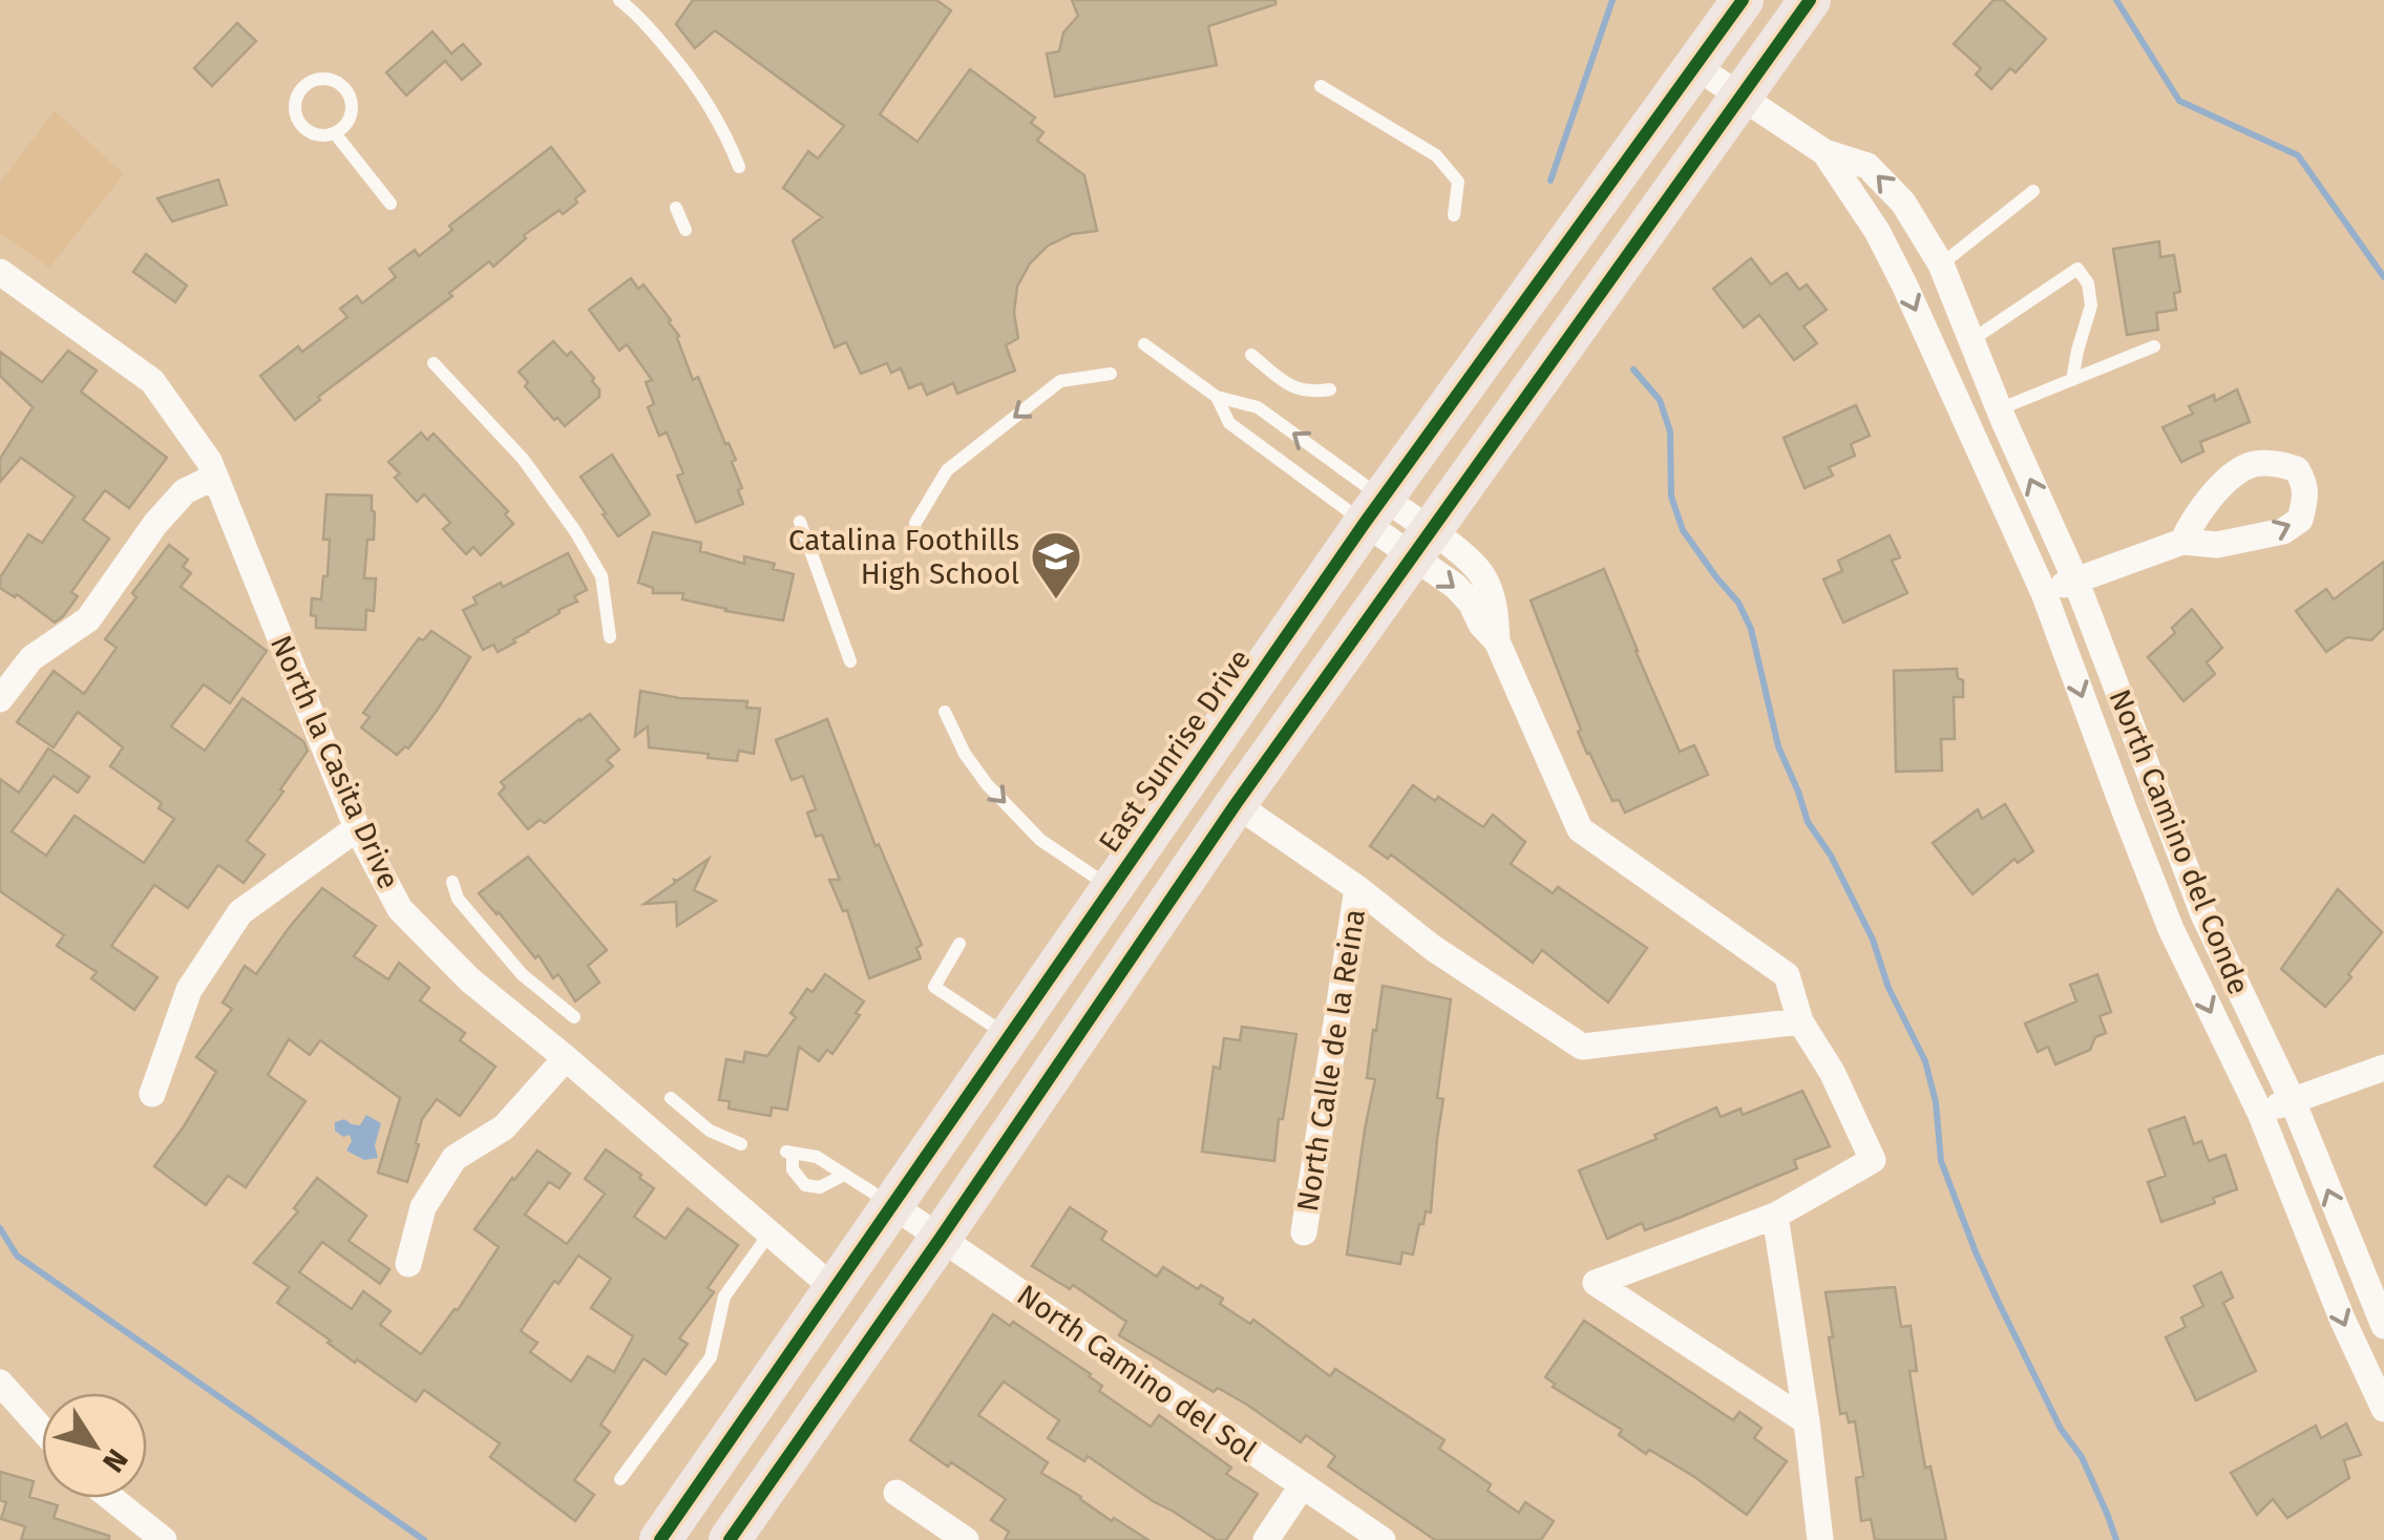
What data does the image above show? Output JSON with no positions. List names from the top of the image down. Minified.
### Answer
{"streets":{"main road":["East Sunrise Drive"],"street":["North la Casita Drive","North Camino del Conde","North Calle de la Reina","North Camino del Sol"]},"crossings":[["East Sunrise Drive","North la Casita Drive"],["East Sunrise Drive","North Camino del Conde"],["East Sunrise Drive","North Camino del Sol"]],"places":{"school or university":["Catalina Foothills High School"]},"north":"bottom right"}
